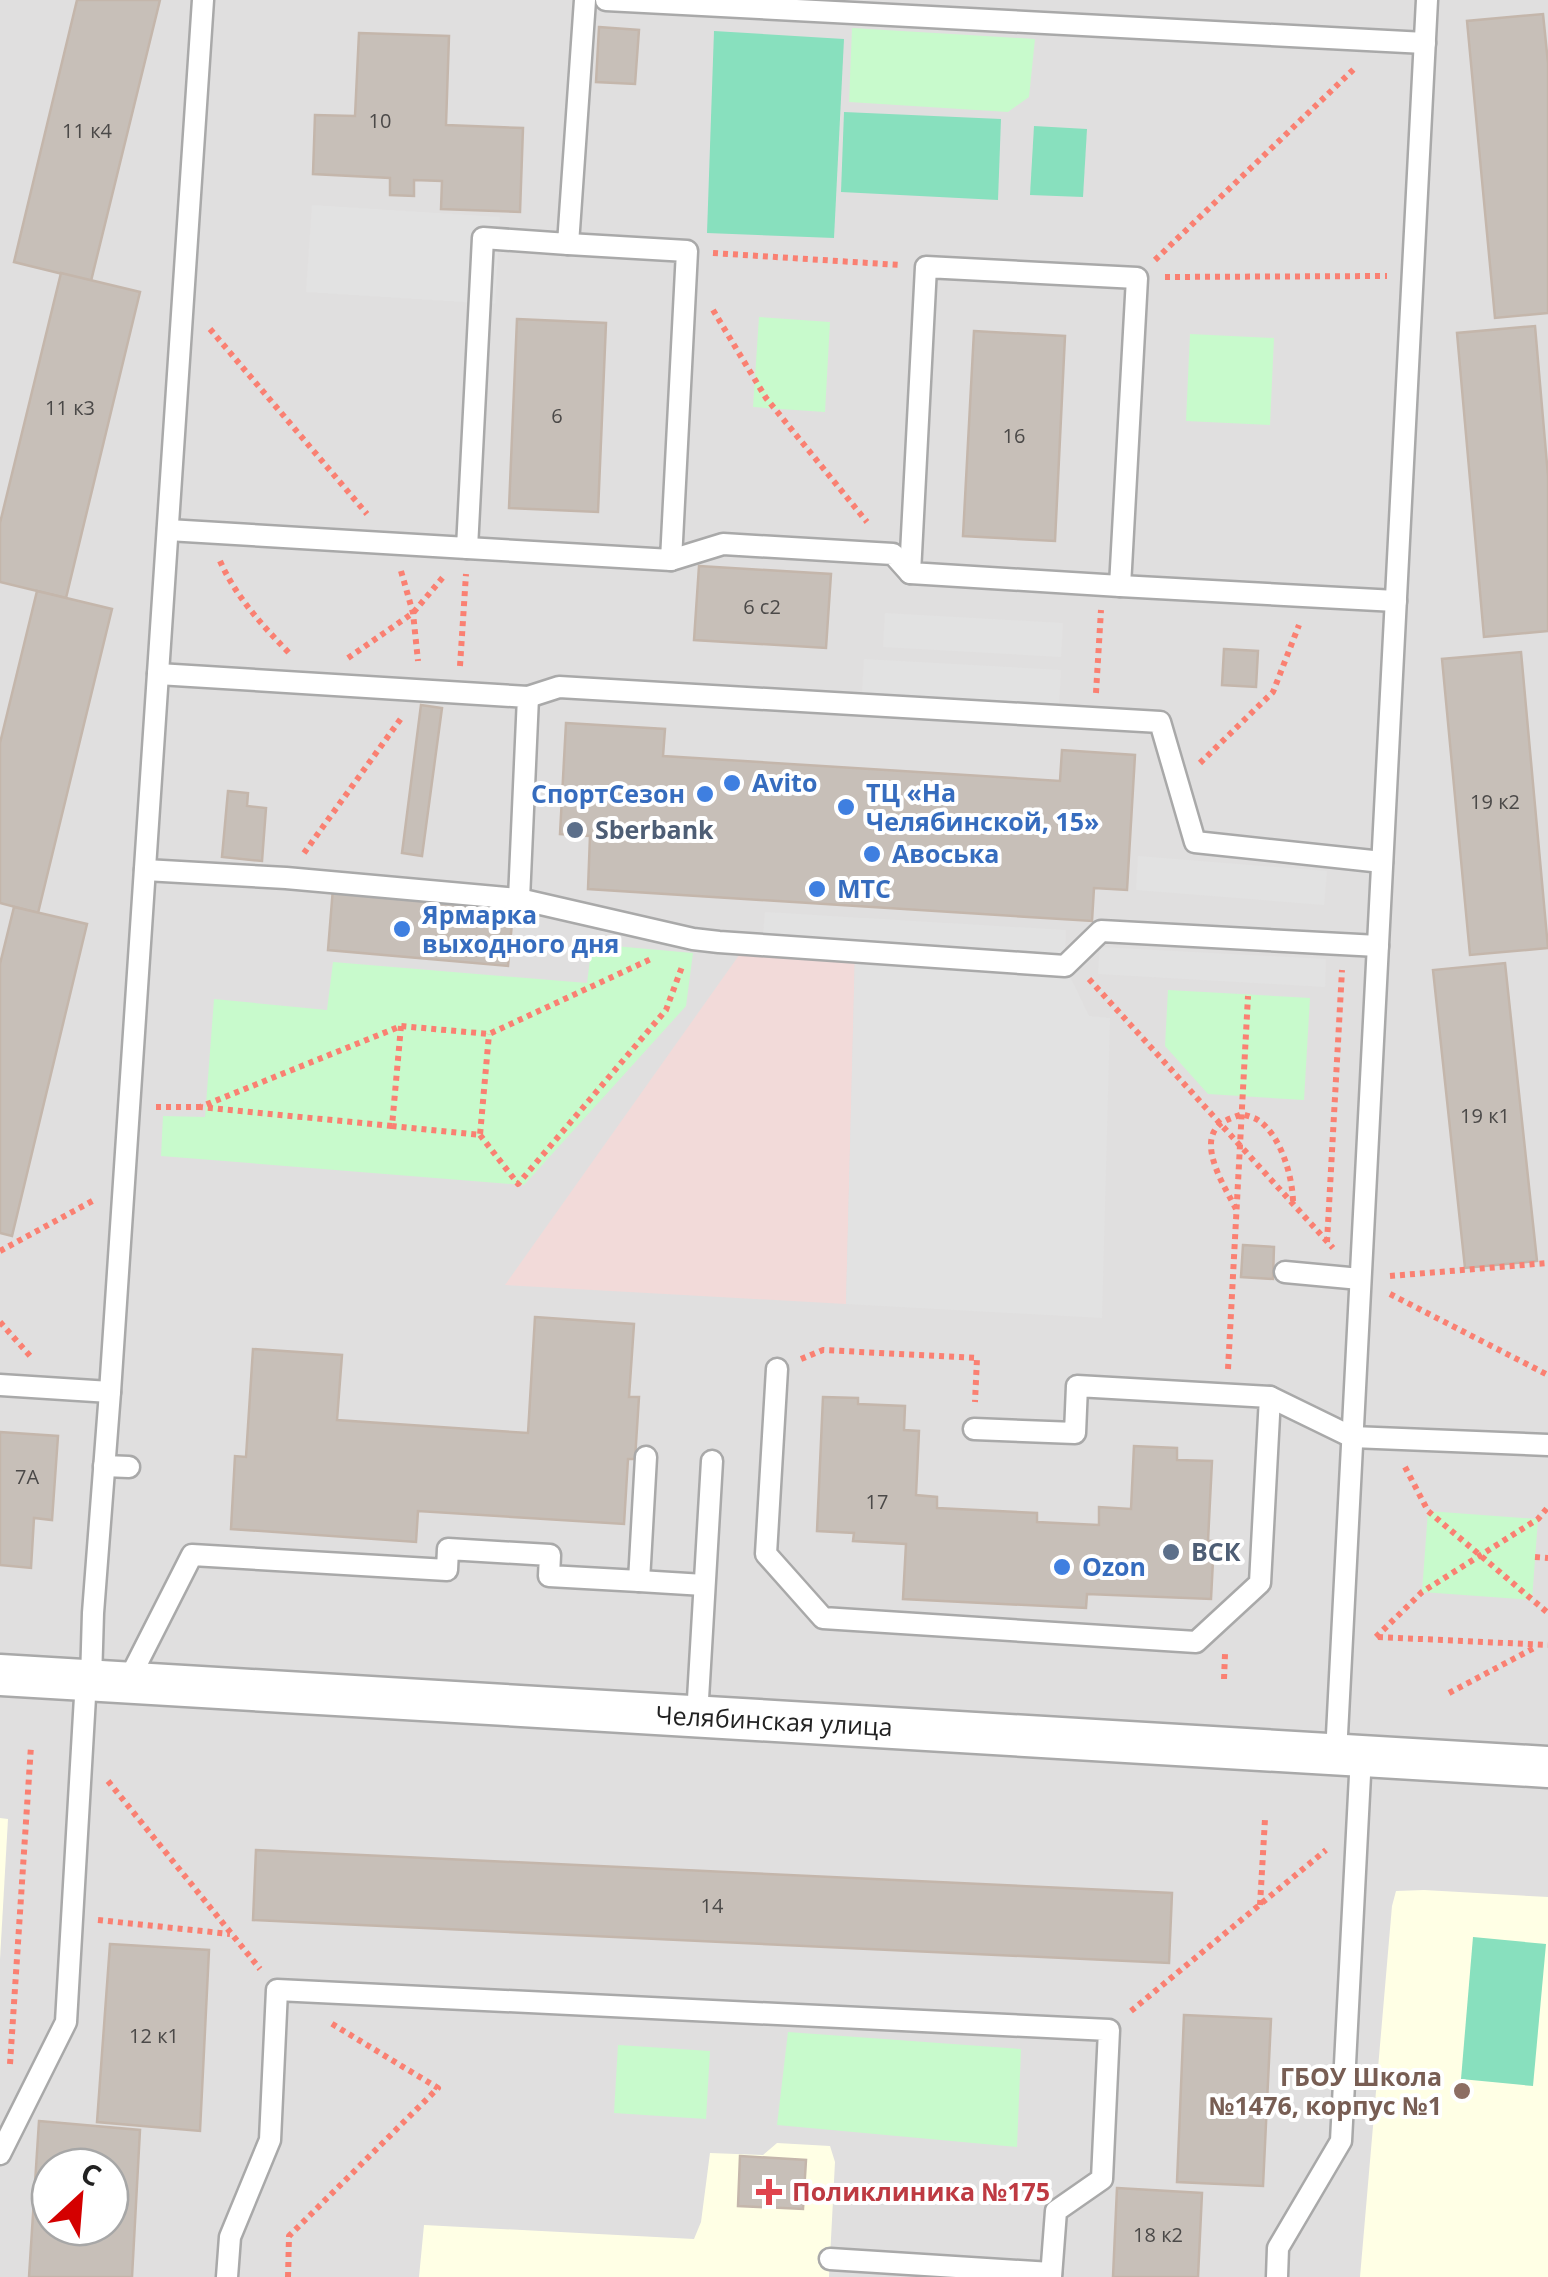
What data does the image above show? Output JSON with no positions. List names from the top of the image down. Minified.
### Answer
{"streets":{"street":["Челябинская улица"]},"places":{"other":["Avito","СпортСезон","ТЦ «На Челябинской, 15»","Sberbank","Авоська","МТС","Ярмарка выходного дня","ВСК","Ozon","ГБОУ Школа №1476, корпус №1"],"health":["Поликлиника №175"]},"house_numbers":["10","11 к4","11 к3","6","16","6 с2","19 к2","19 к1","7А","17","14","12 к1","18 к2"],"north":"top right"}
